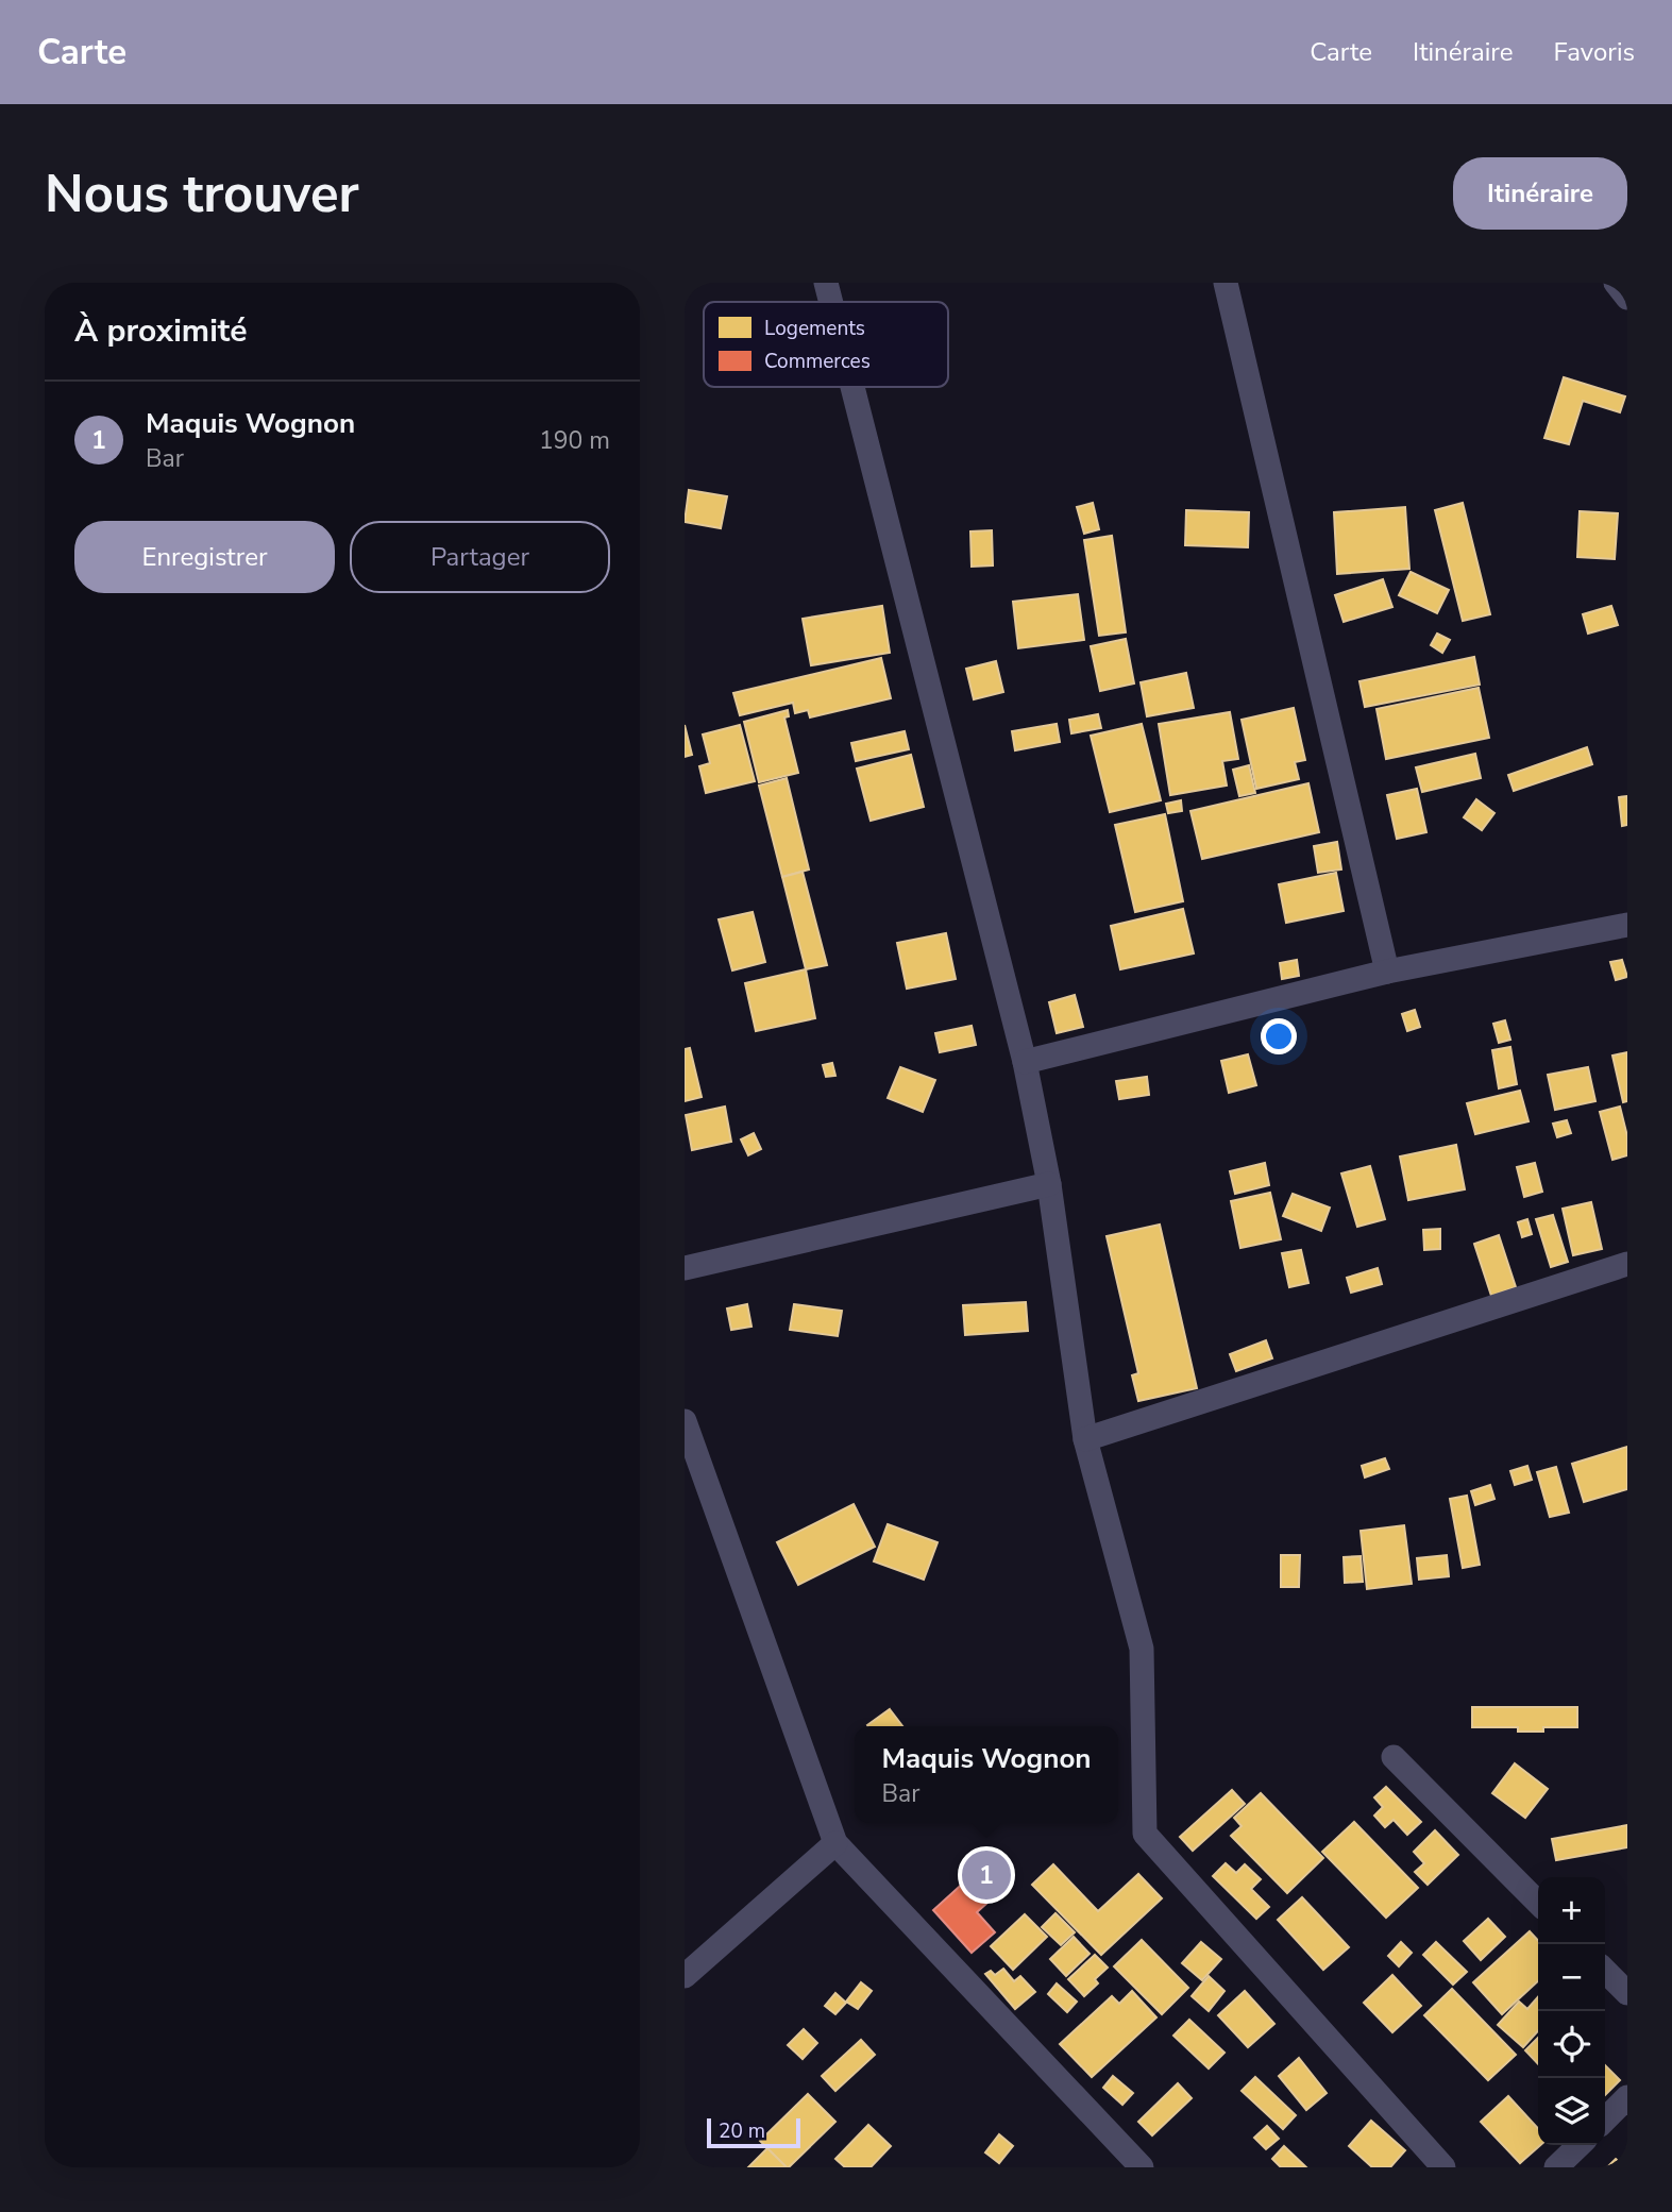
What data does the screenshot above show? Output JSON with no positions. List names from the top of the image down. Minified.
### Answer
{"legend":["Logements","Commerces"],"scale_bar":"20 m","page":{"header":"Carte","nav":["Carte","Itinéraire","Favoris"],"buttons":["Itinéraire",["Enregistrer","Partager"]],"title":"Nous trouver","heading":"À proximité","list":[{"mark":"1","name":"Maquis Wognon","note":"Bar","value":"190 m"}],"popup":["Maquis Wognon","Bar"],"pins":"1","map_buttons":["+","−"],"scale":"20 m"}}
